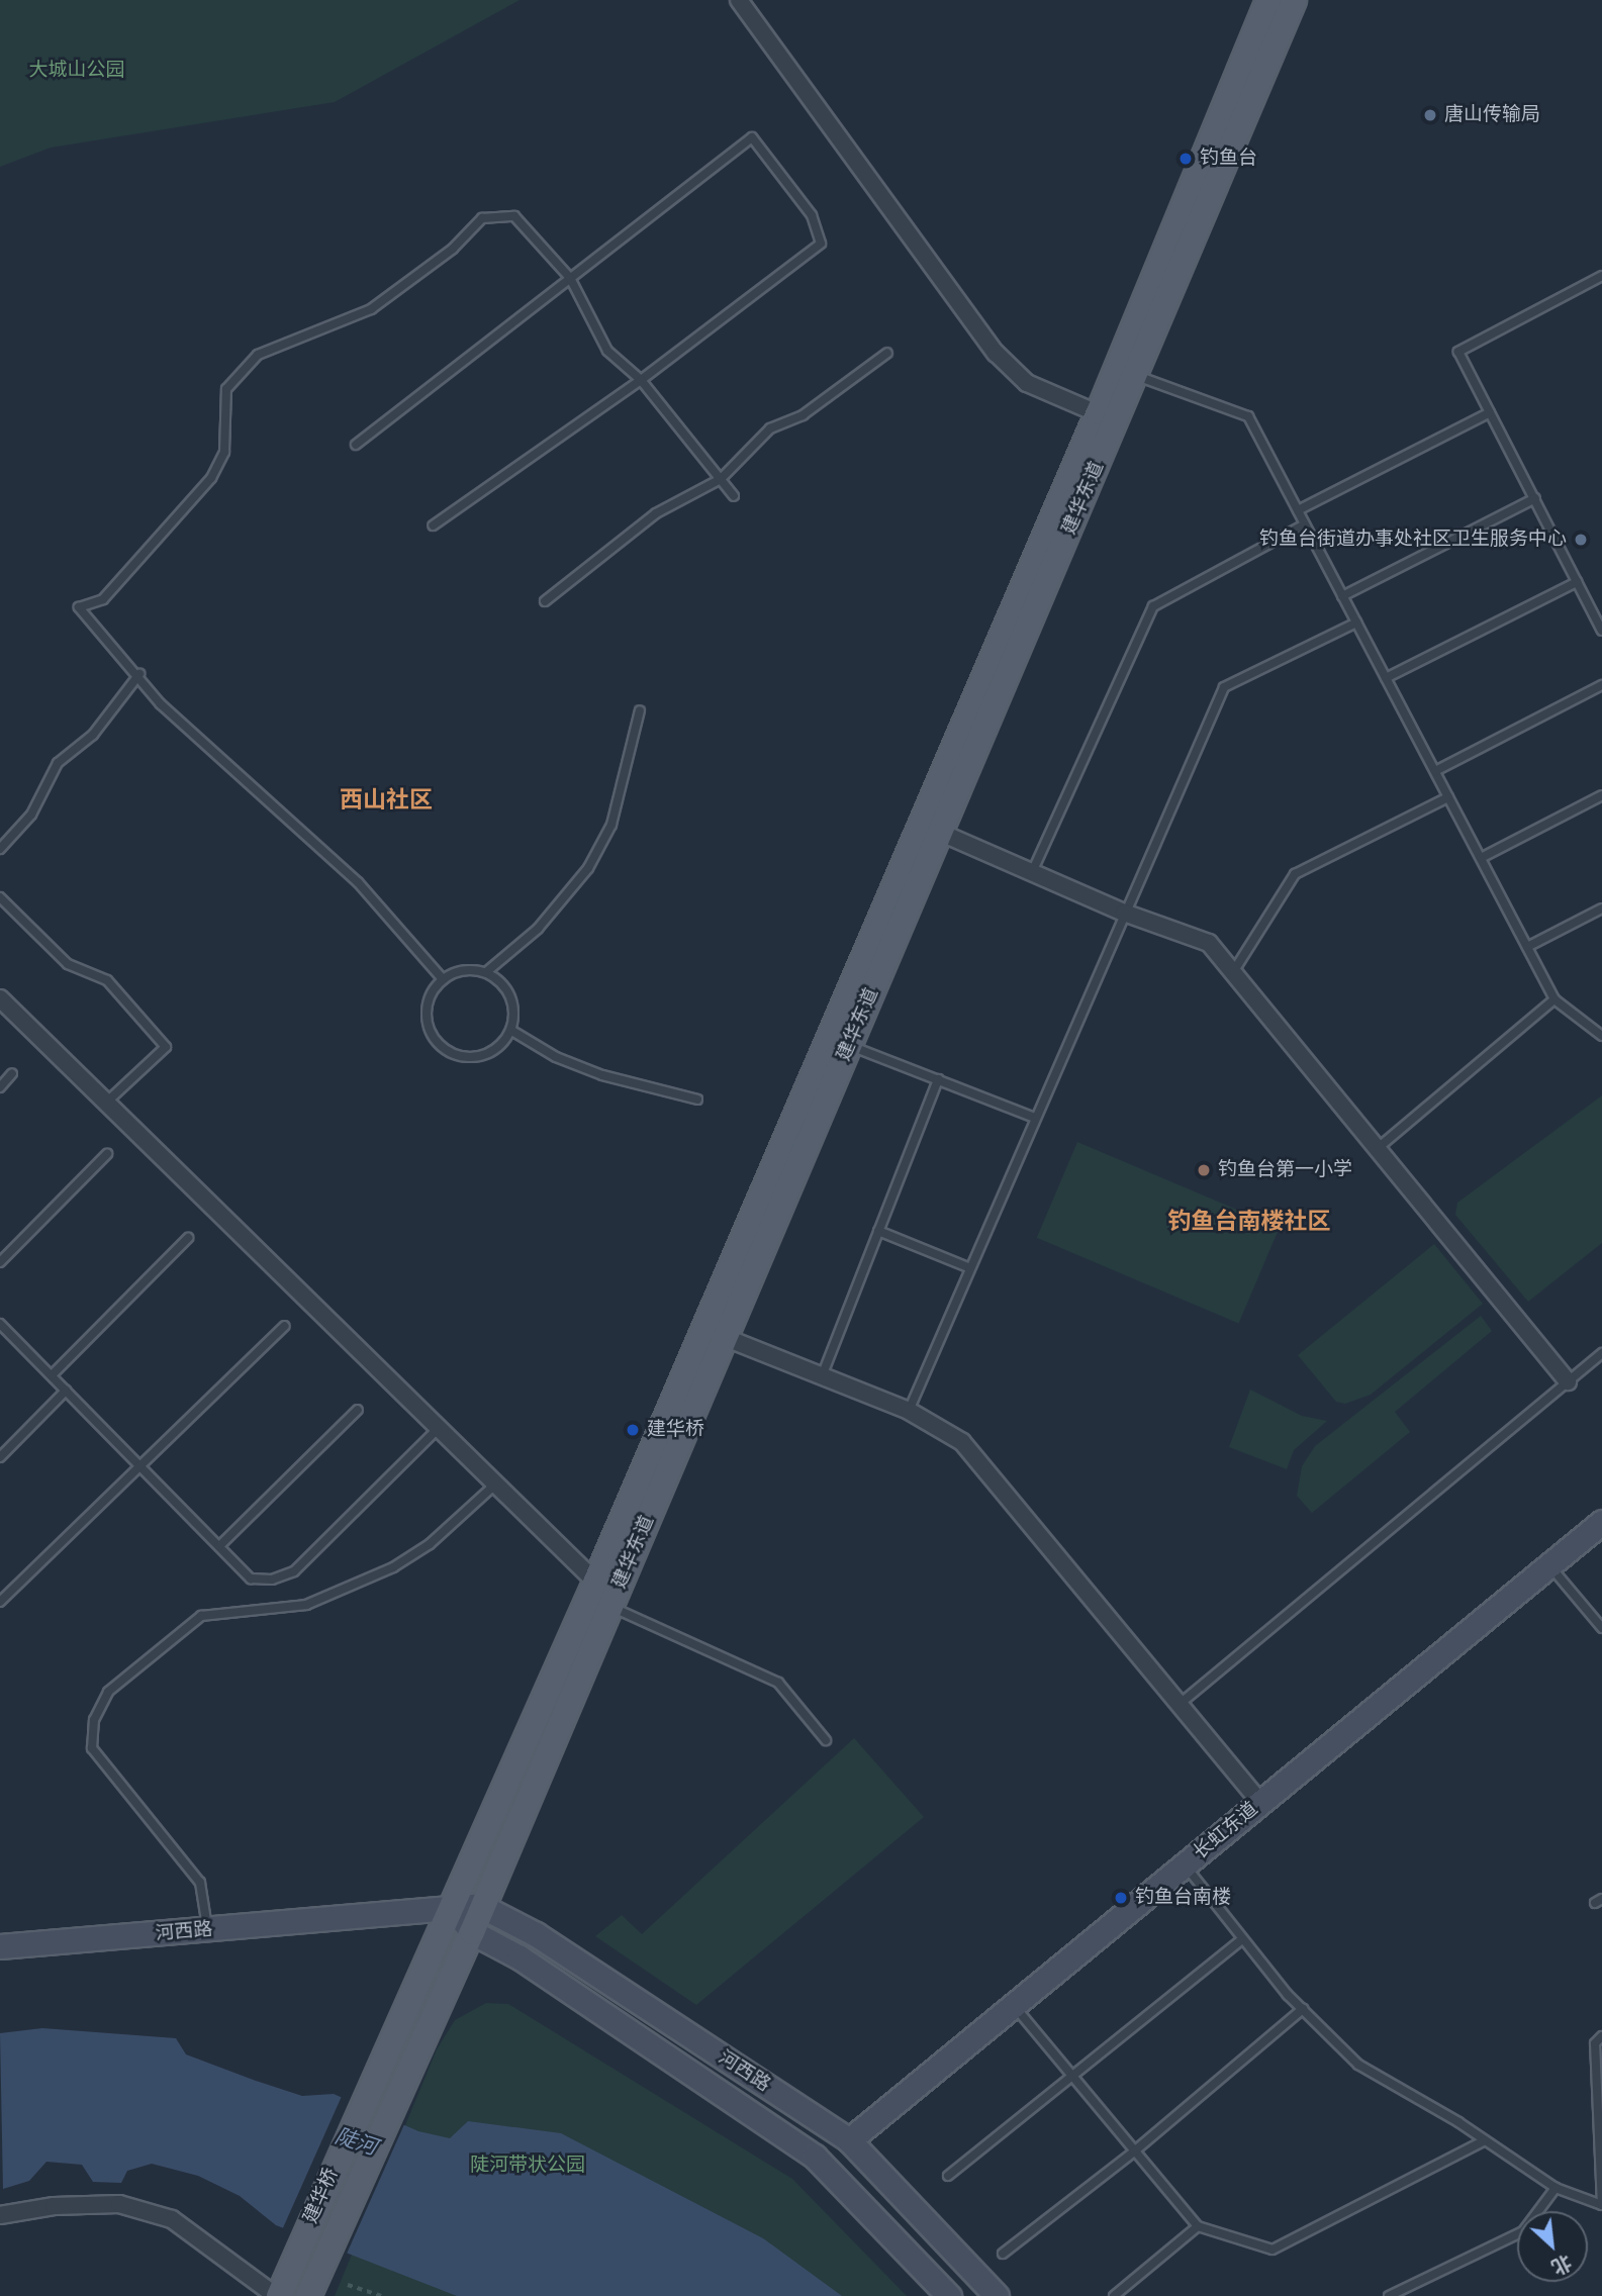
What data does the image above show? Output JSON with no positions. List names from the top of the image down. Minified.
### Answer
{"streets":{"main road":["建华东道","建华桥"],"street":["长虹东道","河西路"]},"crossings":[["建华东道","河西路"],["建华东道","建华桥"],["长虹东道","河西路"]],"districts":["西山社区","钓鱼台南楼社区"],"water":["陡河"],"parks":["大城山公园","陡河带状公园"],"places":["唐山传输局","钓鱼台","钓鱼台街道办事处社区卫生服务中心","钓鱼台第一小学","建华桥","钓鱼台南楼"],"north":"bottom right"}
